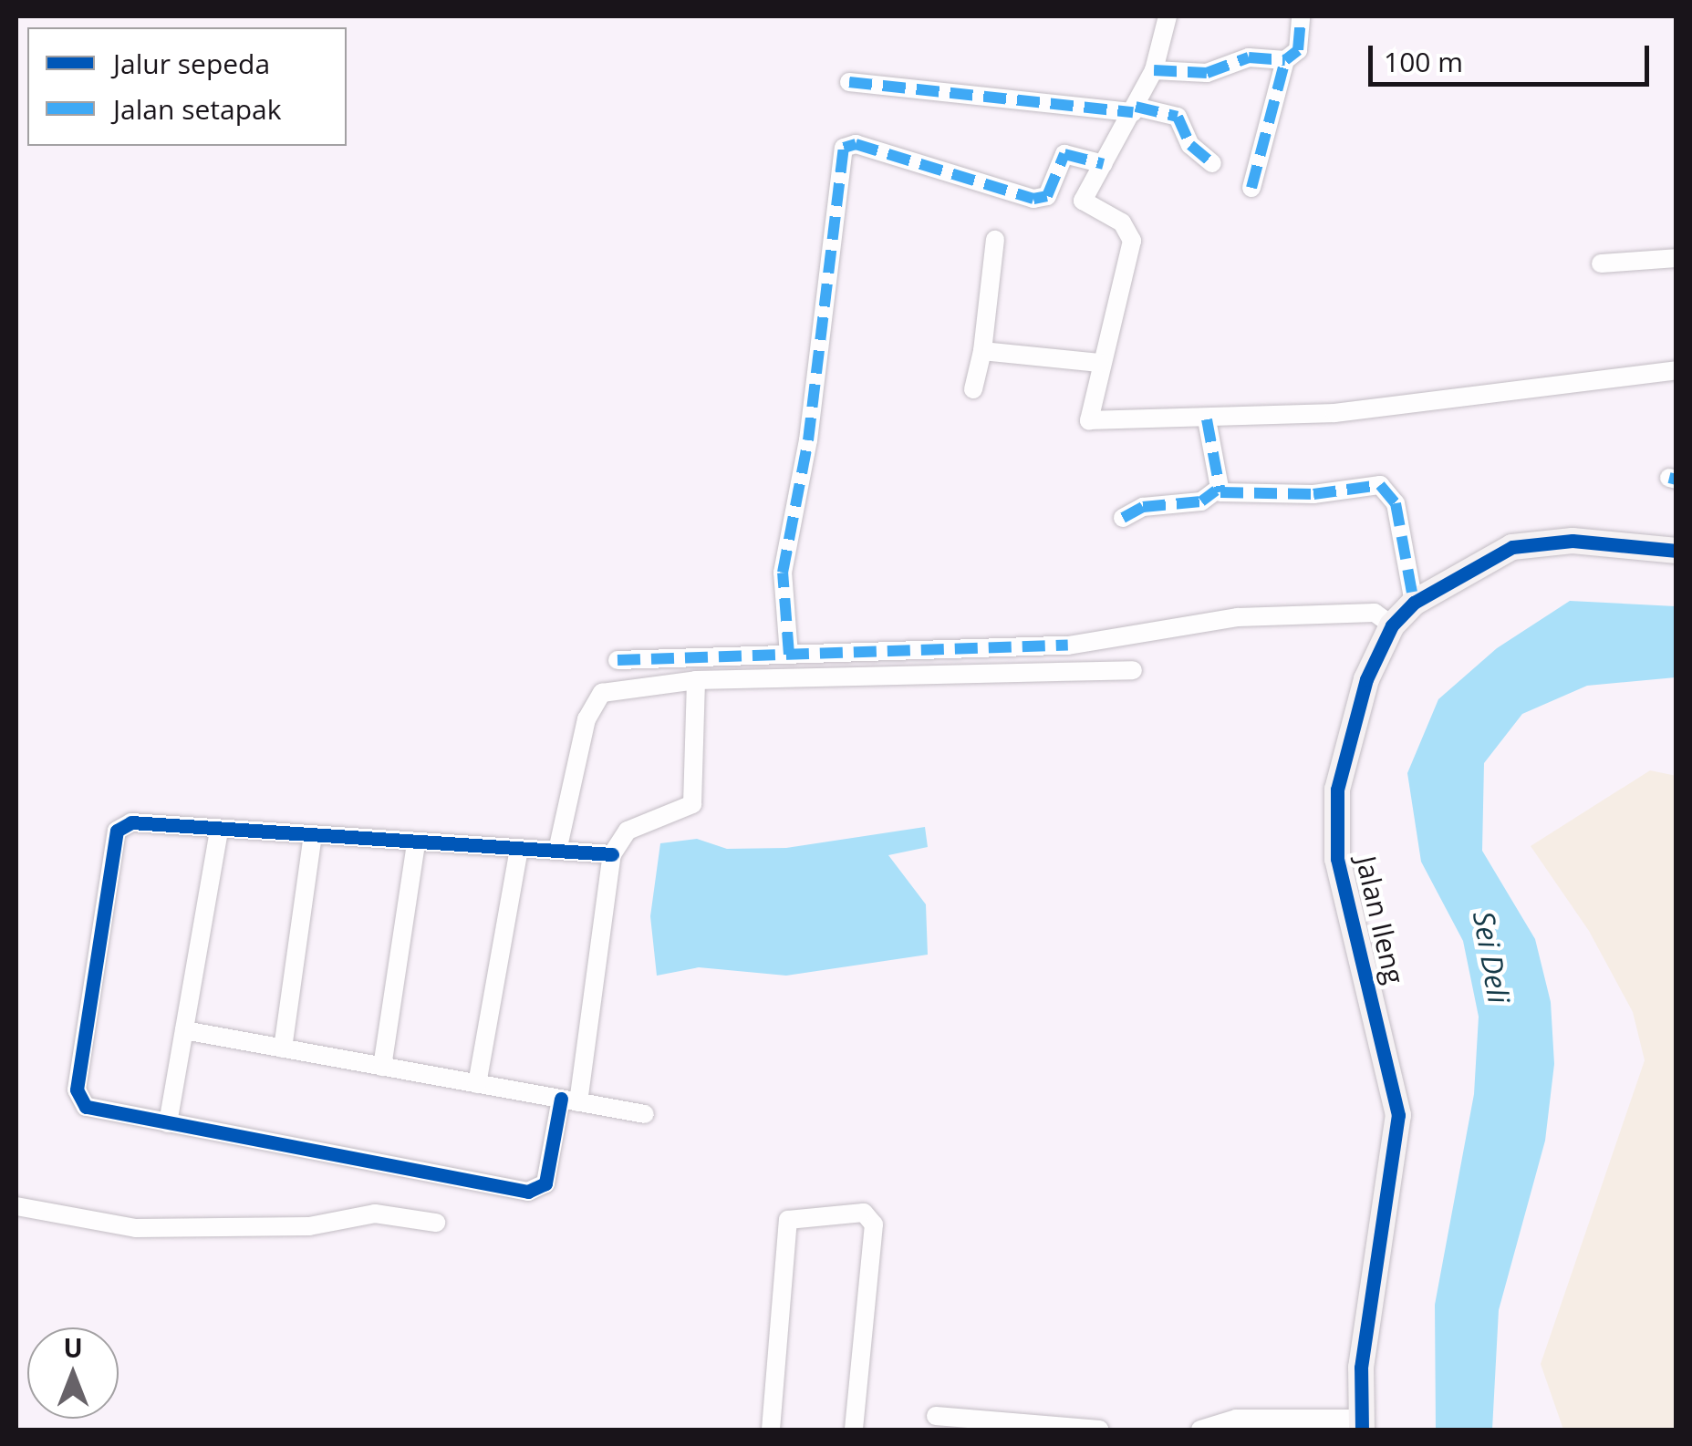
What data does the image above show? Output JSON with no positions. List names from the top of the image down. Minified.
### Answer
{"streets":{"street":["Jalan Ileng"]},"water":["Sei Deli"],"legend":["Jalur sepeda","Jalan setapak"],"scale_bar":"100 m","north":"top"}
